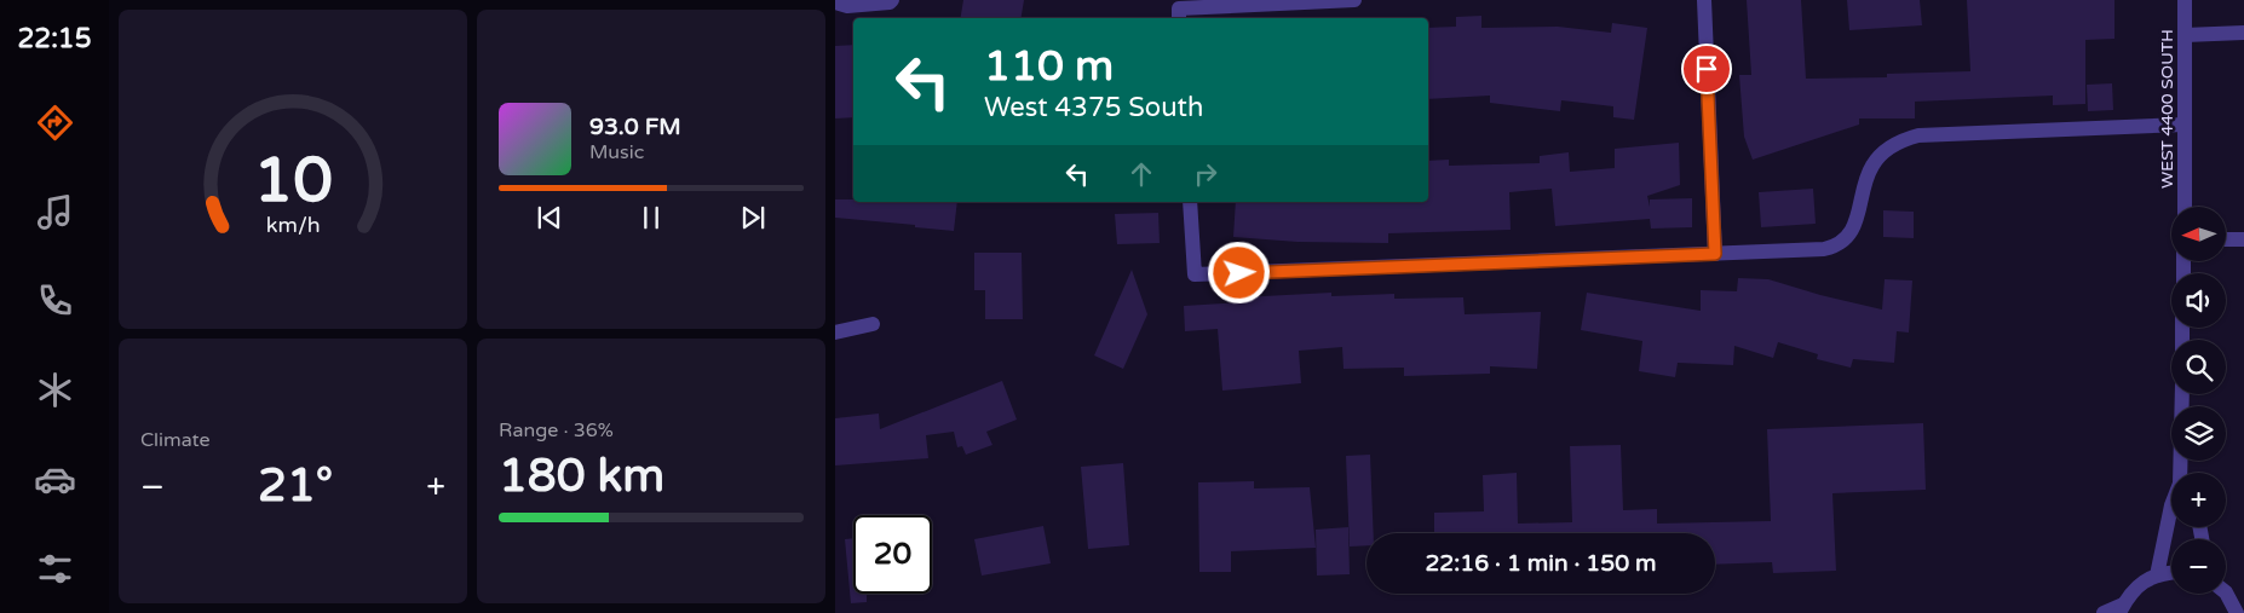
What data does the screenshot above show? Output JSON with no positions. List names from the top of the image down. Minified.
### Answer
{"streets":{"street":["WEST 4400 SOUTH"]},"north":"left","page":{"tabs":"22:15","turn":["110 m","West 4375 South"],"song":["93.0 FM","Music"],"map_buttons":["+","−"],"tile":["Climate",["Range · 36%","180 km"]],"heat":["−","21°","+"],"limit":"20","trip":"22:16 · 1 min · 150 m","gauge":["10","km/h"]}}
